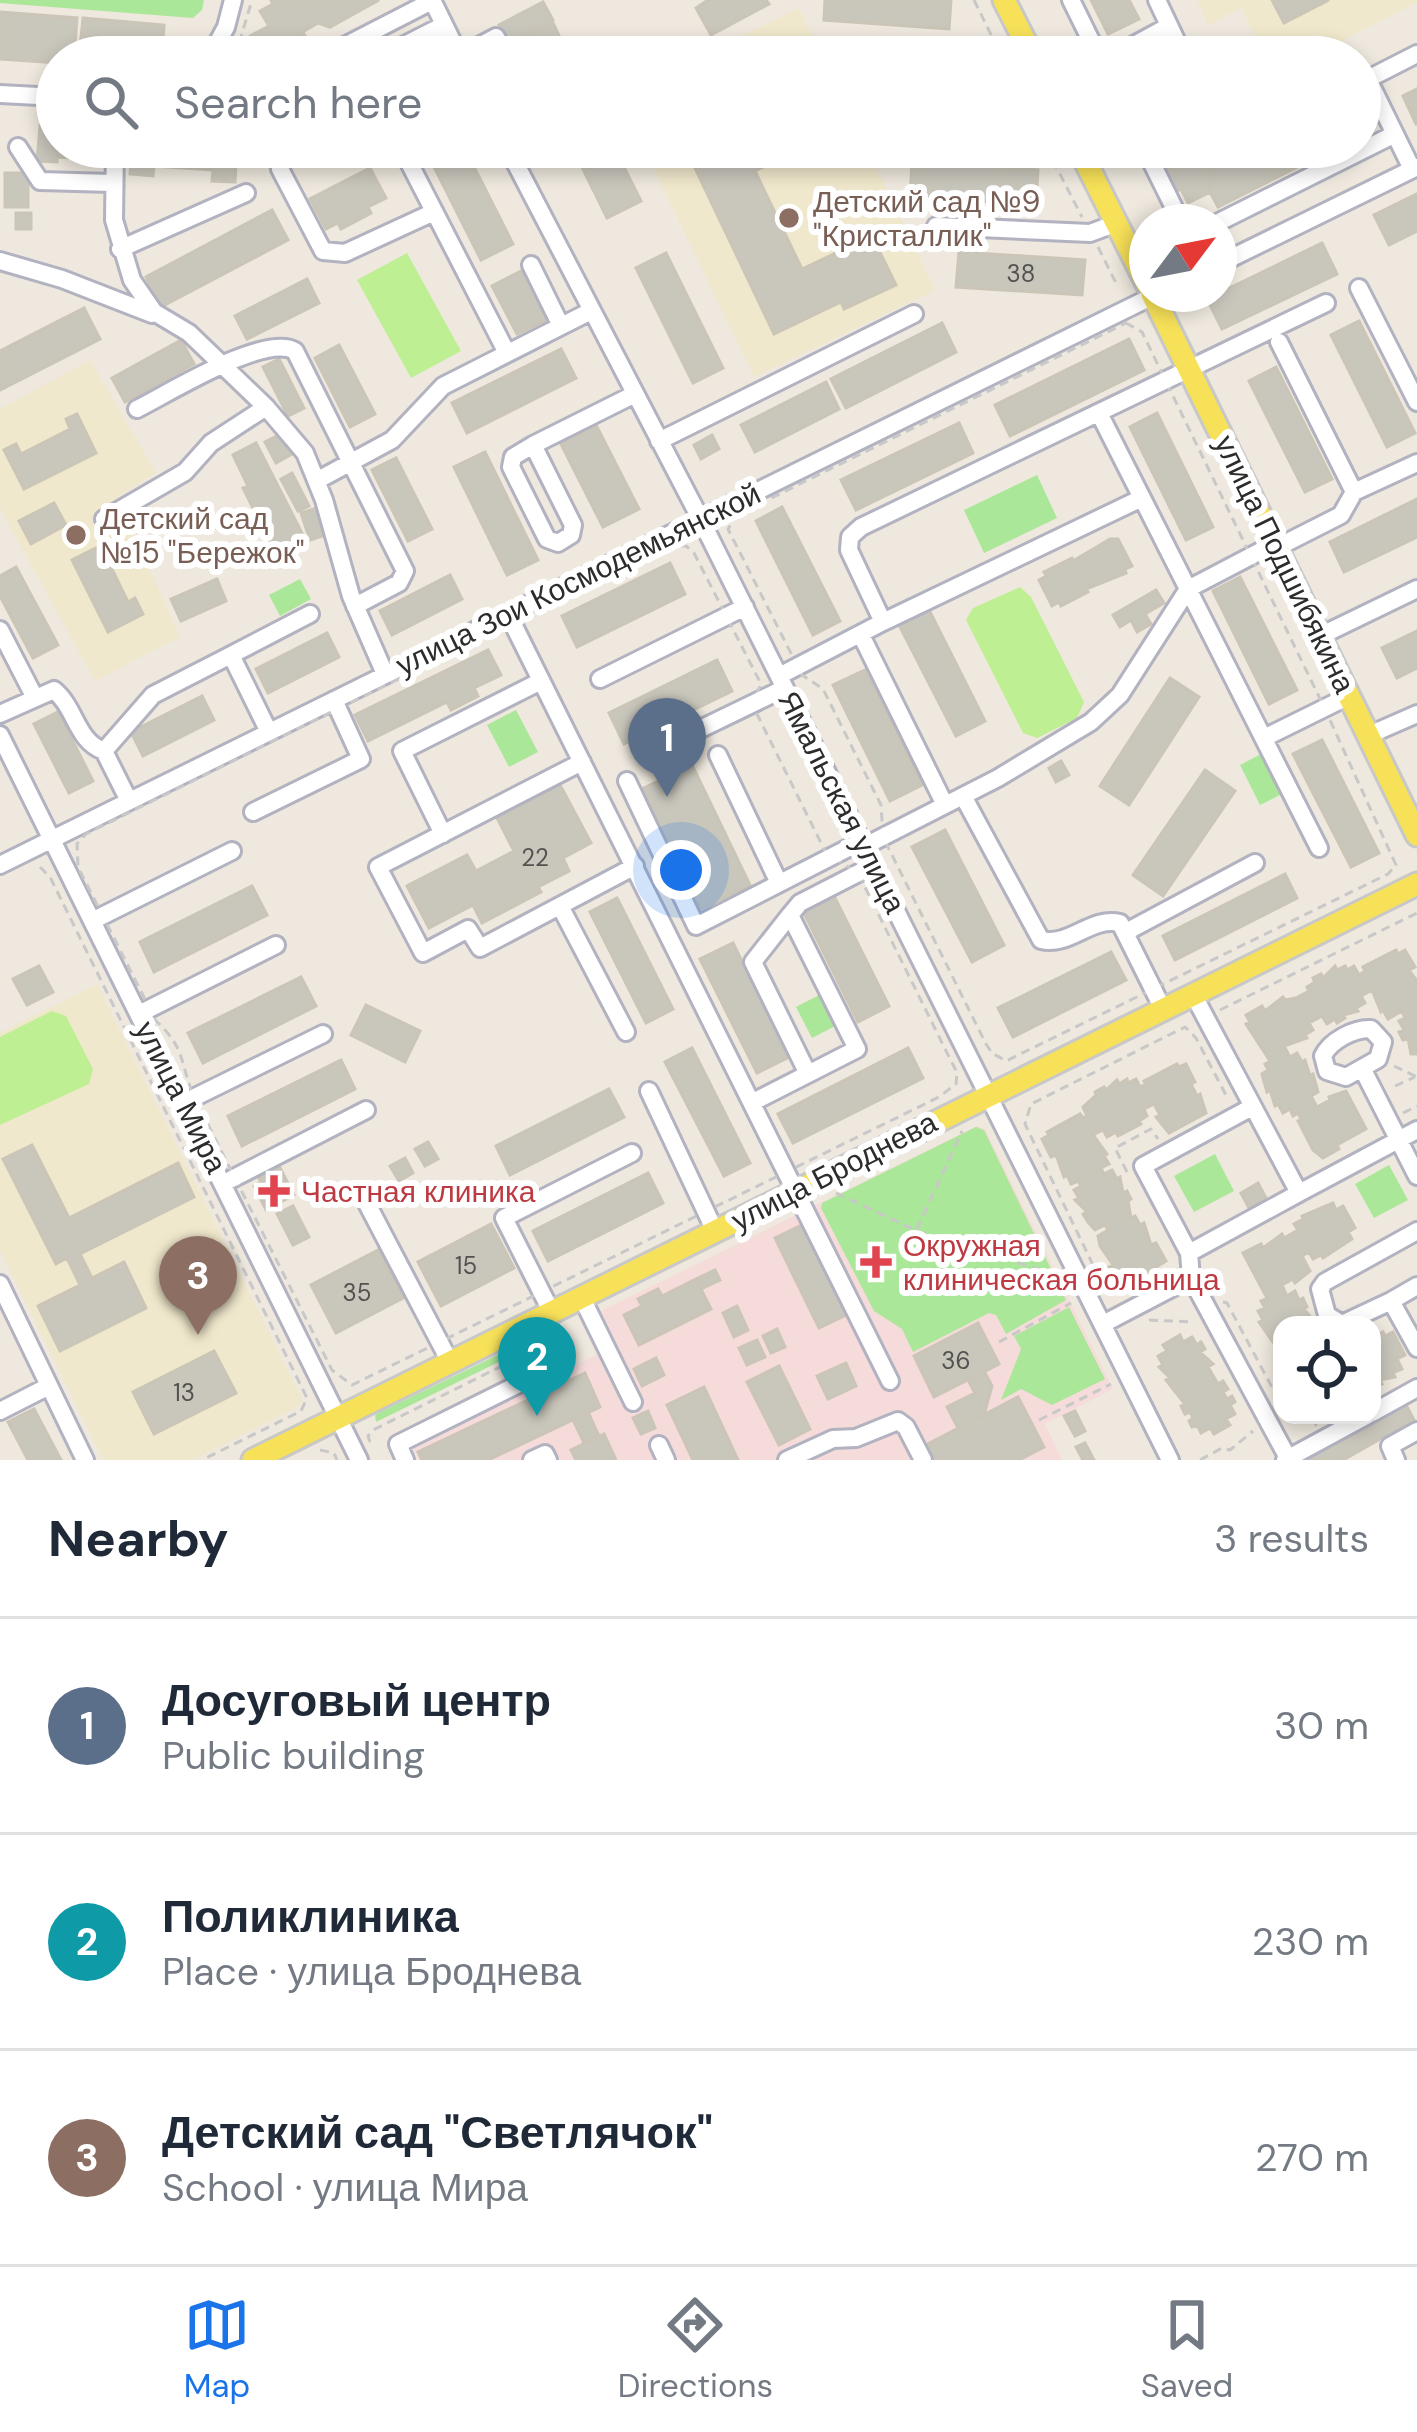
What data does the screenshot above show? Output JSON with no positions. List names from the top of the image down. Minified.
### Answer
{"streets":{"main road":["улица Подшибякина","улица Броднева"],"street":["улица Зои Космодемьянской","Ямальская улица","улица Мира"]},"crossings":[["улица Зои Космодемьянской","Ямальская улица"],["улица Зои Космодемьянской","улица Мира"],["Ямальская улица","улица Броднева"],["улица Мира","улица Броднева"]],"places":{"other":["Детский сад №9 \"Кристаллик\"","Детский сад №15 \"Бережок\""],"health":["Частная клиника","Окружная клиническая больница"]},"house_numbers":["38","22","15","35","36","13"],"north":"top right","page":{"search":"Search here","pins":["1","3","2"],"heading":["Nearby","3 results"],"list":[{"mark":"1","name":"Досуговый центр","note":"Public building","value":"30 m"},{"mark":"2","name":"Поликлиника","note":"Place · улица Броднева","value":"230 m"},{"mark":"3","name":"Детский сад \"Светлячок\"","note":"School · улица Мира","value":"270 m"}],"nav":["Map","Directions","Saved"]}}
